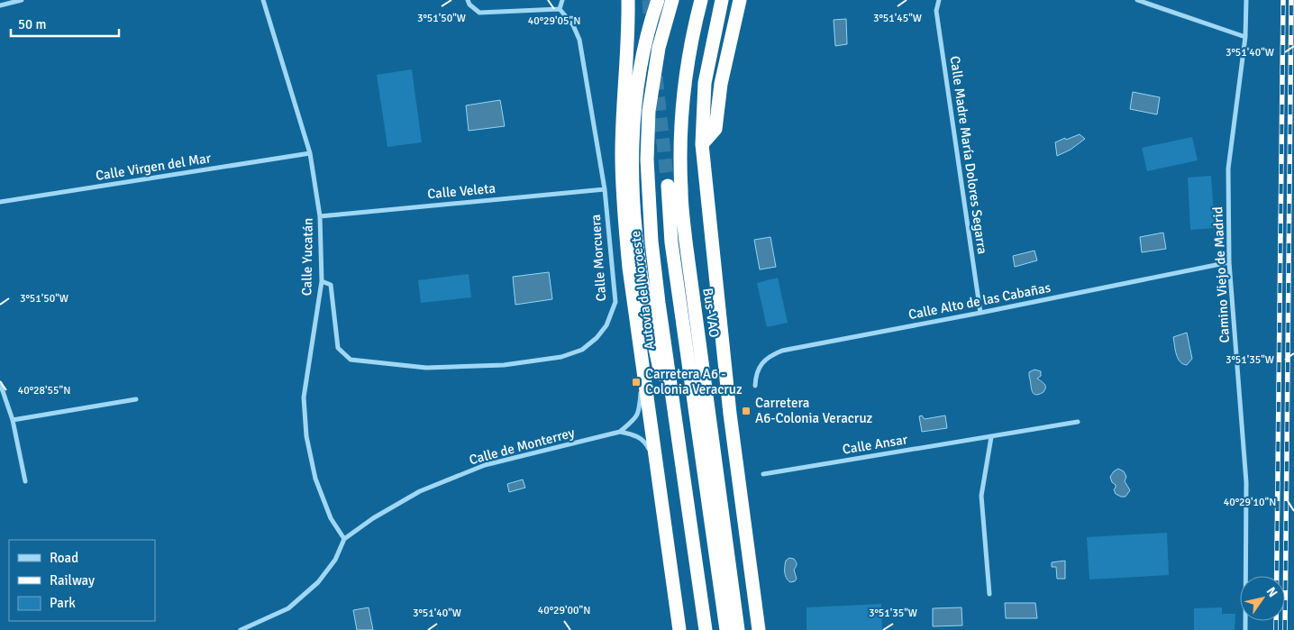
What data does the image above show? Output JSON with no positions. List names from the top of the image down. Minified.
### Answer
{"streets":{"highway":["Autovía del Noroeste","Bus-VAO"],"street":["Calle Madre María Dolores Segarra","Calle Virgen del Mar","Calle Veleta","Calle Yucatán","Calle Morcuera","Camino Viejo de Madrid","Calle Alto de las Cabañas","Calle Ansar","Calle de Monterrey"]},"crossings":[["Calle Madre María Dolores Segarra","Calle Alto de las Cabañas"],["Calle Virgen del Mar","Calle Yucatán"],["Calle Veleta","Calle Yucatán"],["Calle Veleta","Calle Morcuera"],["Calle Yucatán","Calle Morcuera"],["Calle Yucatán","Calle de Monterrey"],["Camino Viejo de Madrid","Calle Alto de las Cabañas"]],"places":{"transit":["Carretera A6 - Colonia Veracruz","Carretera A6-Colonia Veracruz"]},"legend":["Road","Railway","Park"],"scale_bar":"50 m","north":"top right","coordinates":["3°51'45\"W","3°51'50\"W","40°29'05\"N","3°51'40\"W","3°51'35\"W","40°28'55\"N","40°29'10\"N","40°29'00\"N"]}
